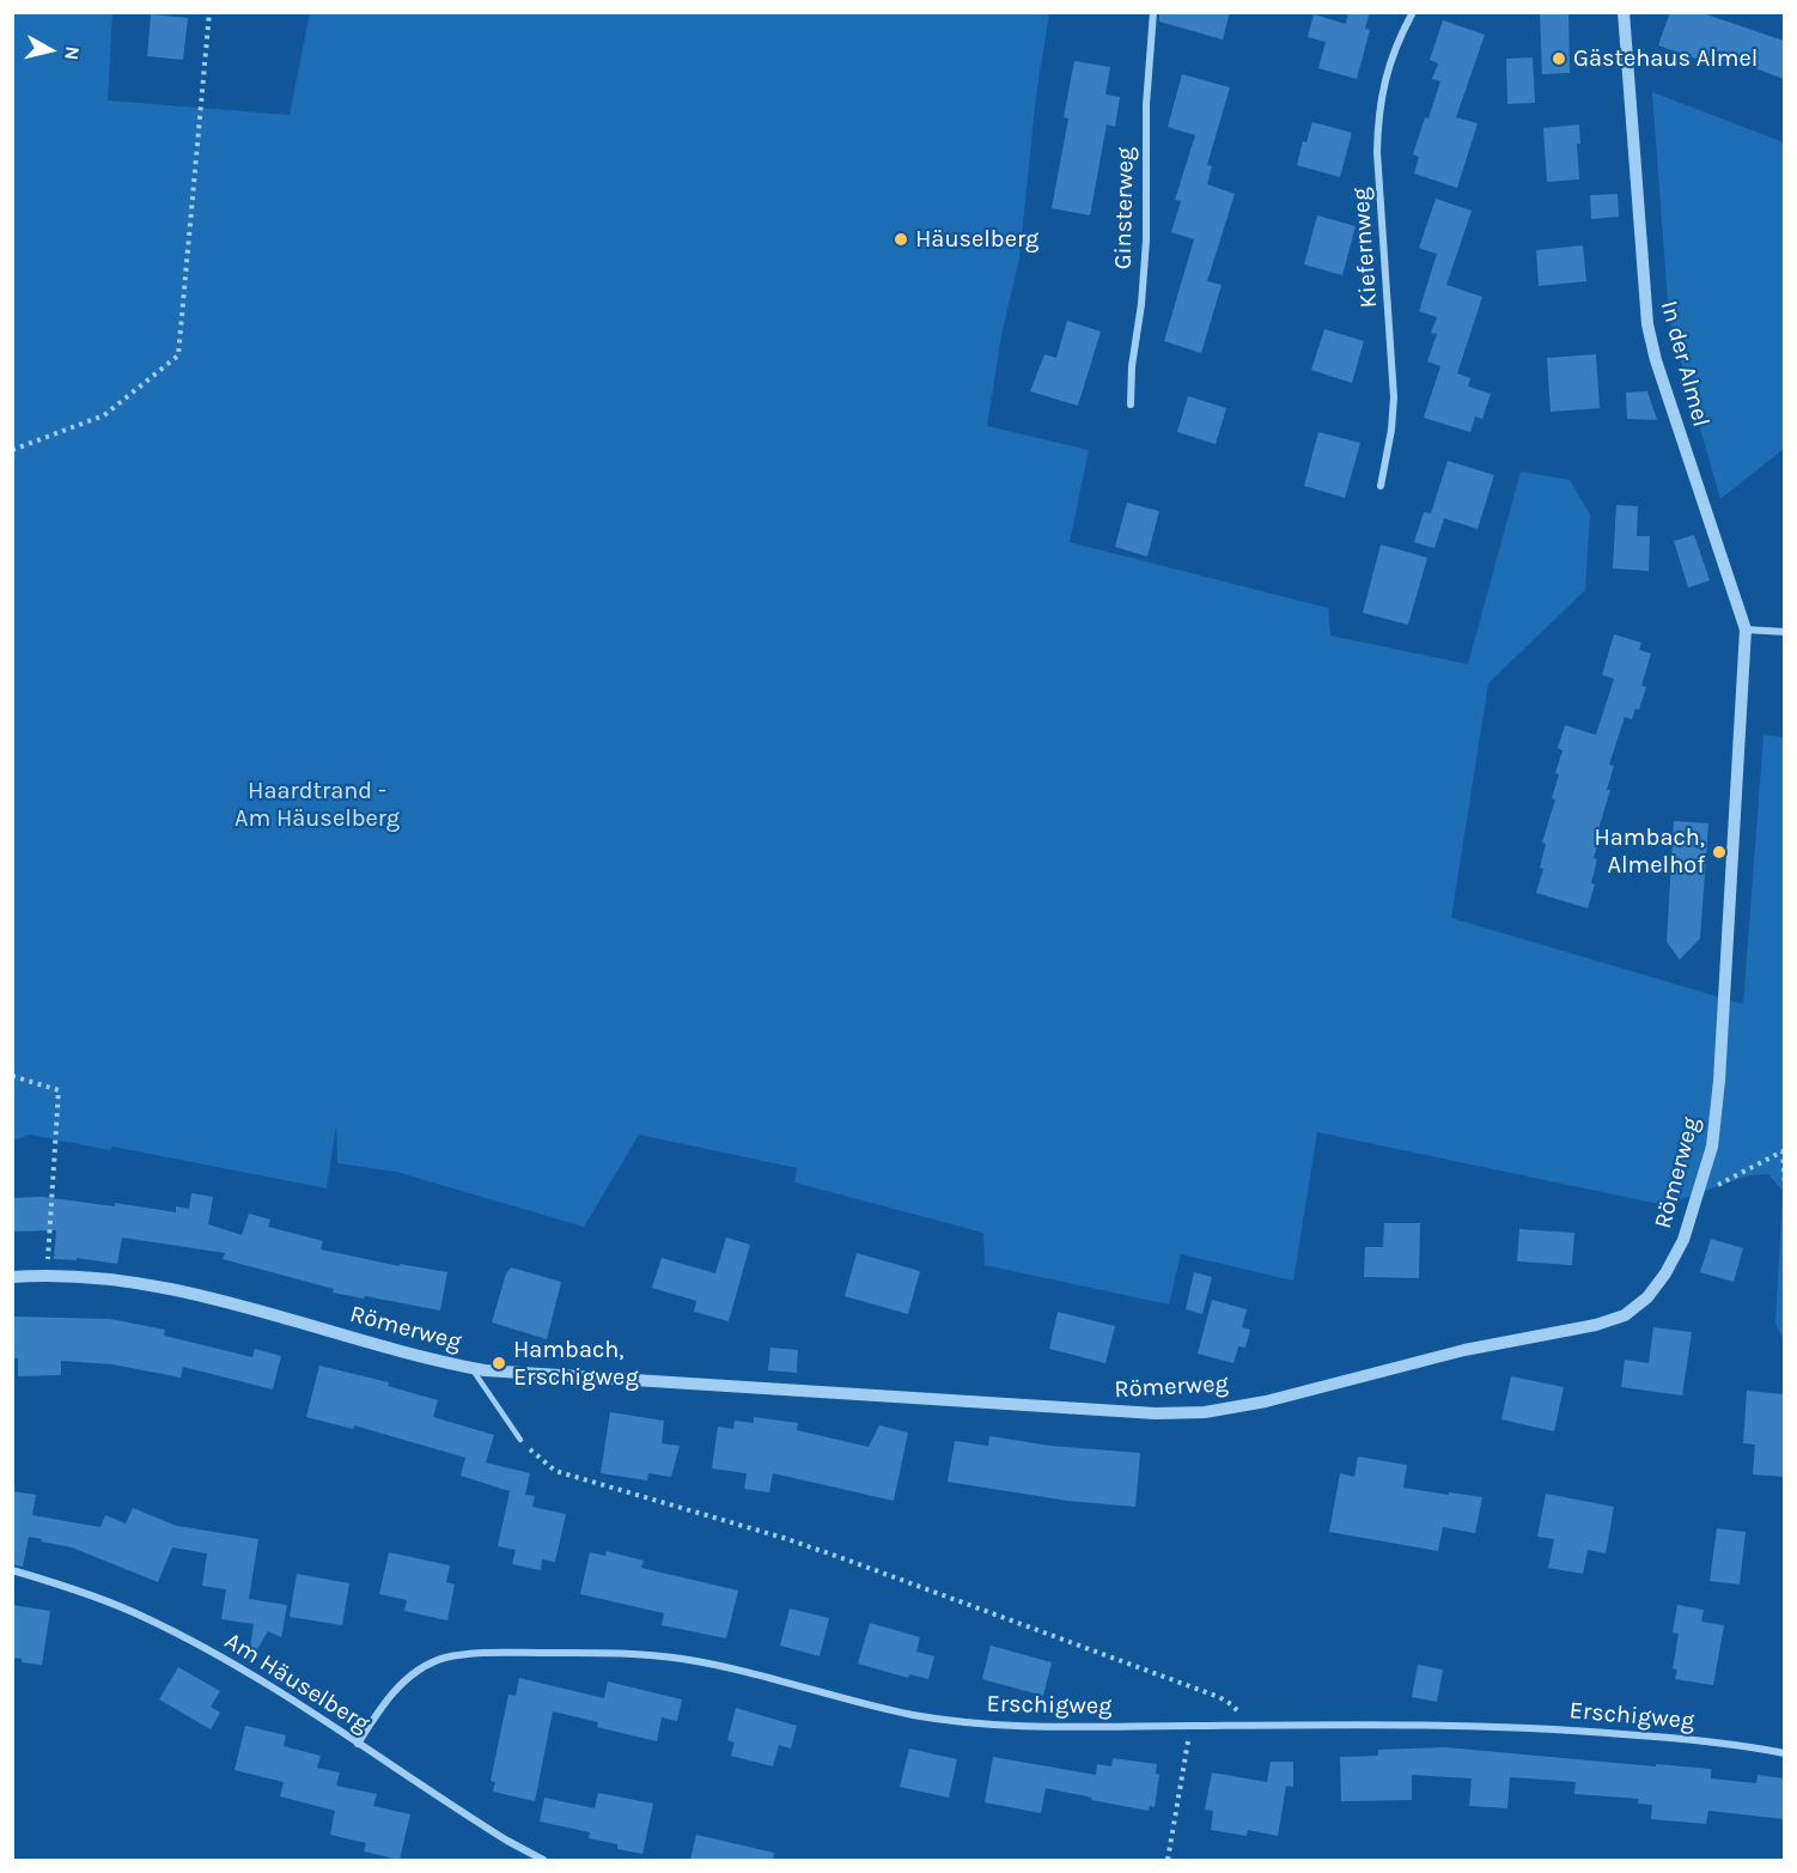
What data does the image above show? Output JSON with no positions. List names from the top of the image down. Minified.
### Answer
{"streets":{"street":["Ginsterweg","Kiefernweg","In der Almel","Römerweg","Am Häuselberg","Erschigweg"]},"crossings":[["In der Almel","Römerweg"],["Am Häuselberg","Erschigweg"]],"parks":["Haardtrand - Am Häuselberg"],"places":["Gästehaus Almel","Häuselberg","Hambach, Almelhof","Hambach, Erschigweg"],"north":"right"}
